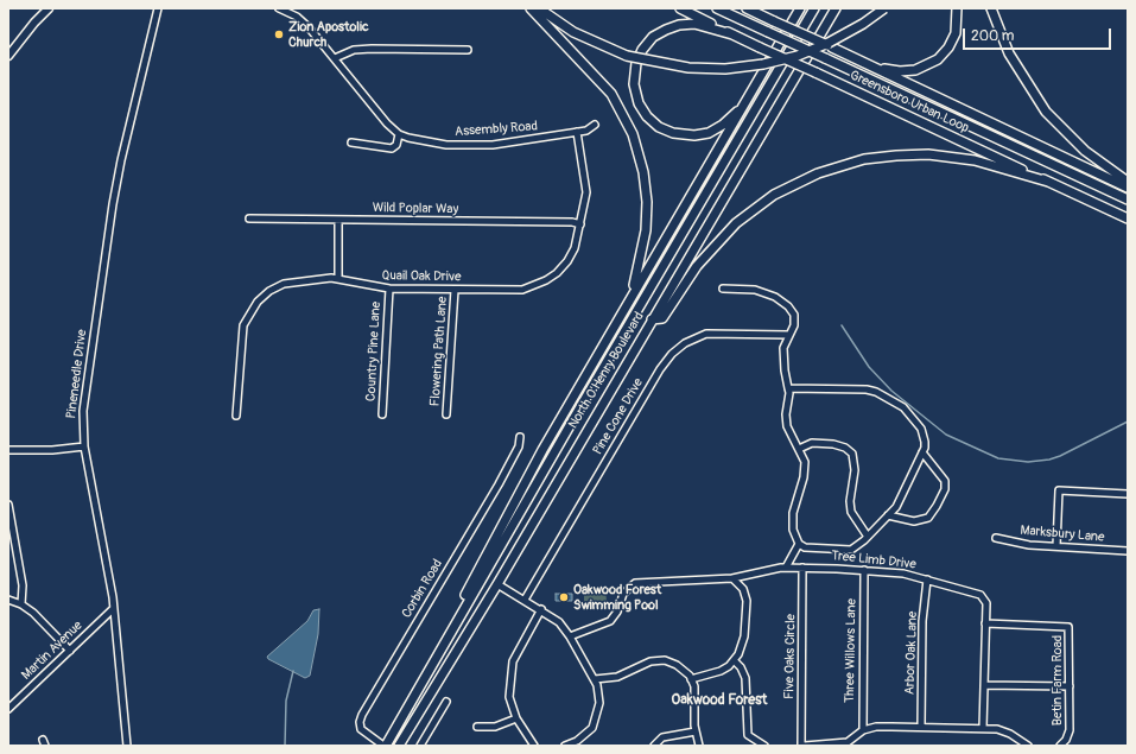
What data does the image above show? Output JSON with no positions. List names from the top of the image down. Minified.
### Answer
{"streets":{"highway":["Greensboro Urban Loop","North O'Henry Boulevard"],"street":["Assembly Road","Wild Poplar Way","Quail Oak Drive","Country Pine Lane","Flowering Path Lane","Pineneedle Drive","Pine Cone Drive","Marksbury Lane","Tree Limb Drive","Corbin Road","Martin Avenue","Three Willows Lane","Arbor Oak Lane","Five Oaks Circle","Betin Farm Road"]},"crossings":[["Assembly Road","Quail Oak Drive"],["Wild Poplar Way","Quail Oak Drive"],["Quail Oak Drive","Country Pine Lane"],["Quail Oak Drive","Flowering Path Lane"],["North O'Henry Boulevard","Corbin Road"],["Pineneedle Drive","Martin Avenue"],["Tree Limb Drive","Three Willows Lane"],["Tree Limb Drive","Arbor Oak Lane"],["Tree Limb Drive","Five Oaks Circle"],["Tree Limb Drive","Betin Farm Road"]],"districts":["Oakwood Forest"],"places":["Zion Apostolic Church","Oakwood Forest Swimming Pool"],"scale_bar":"200 m"}
